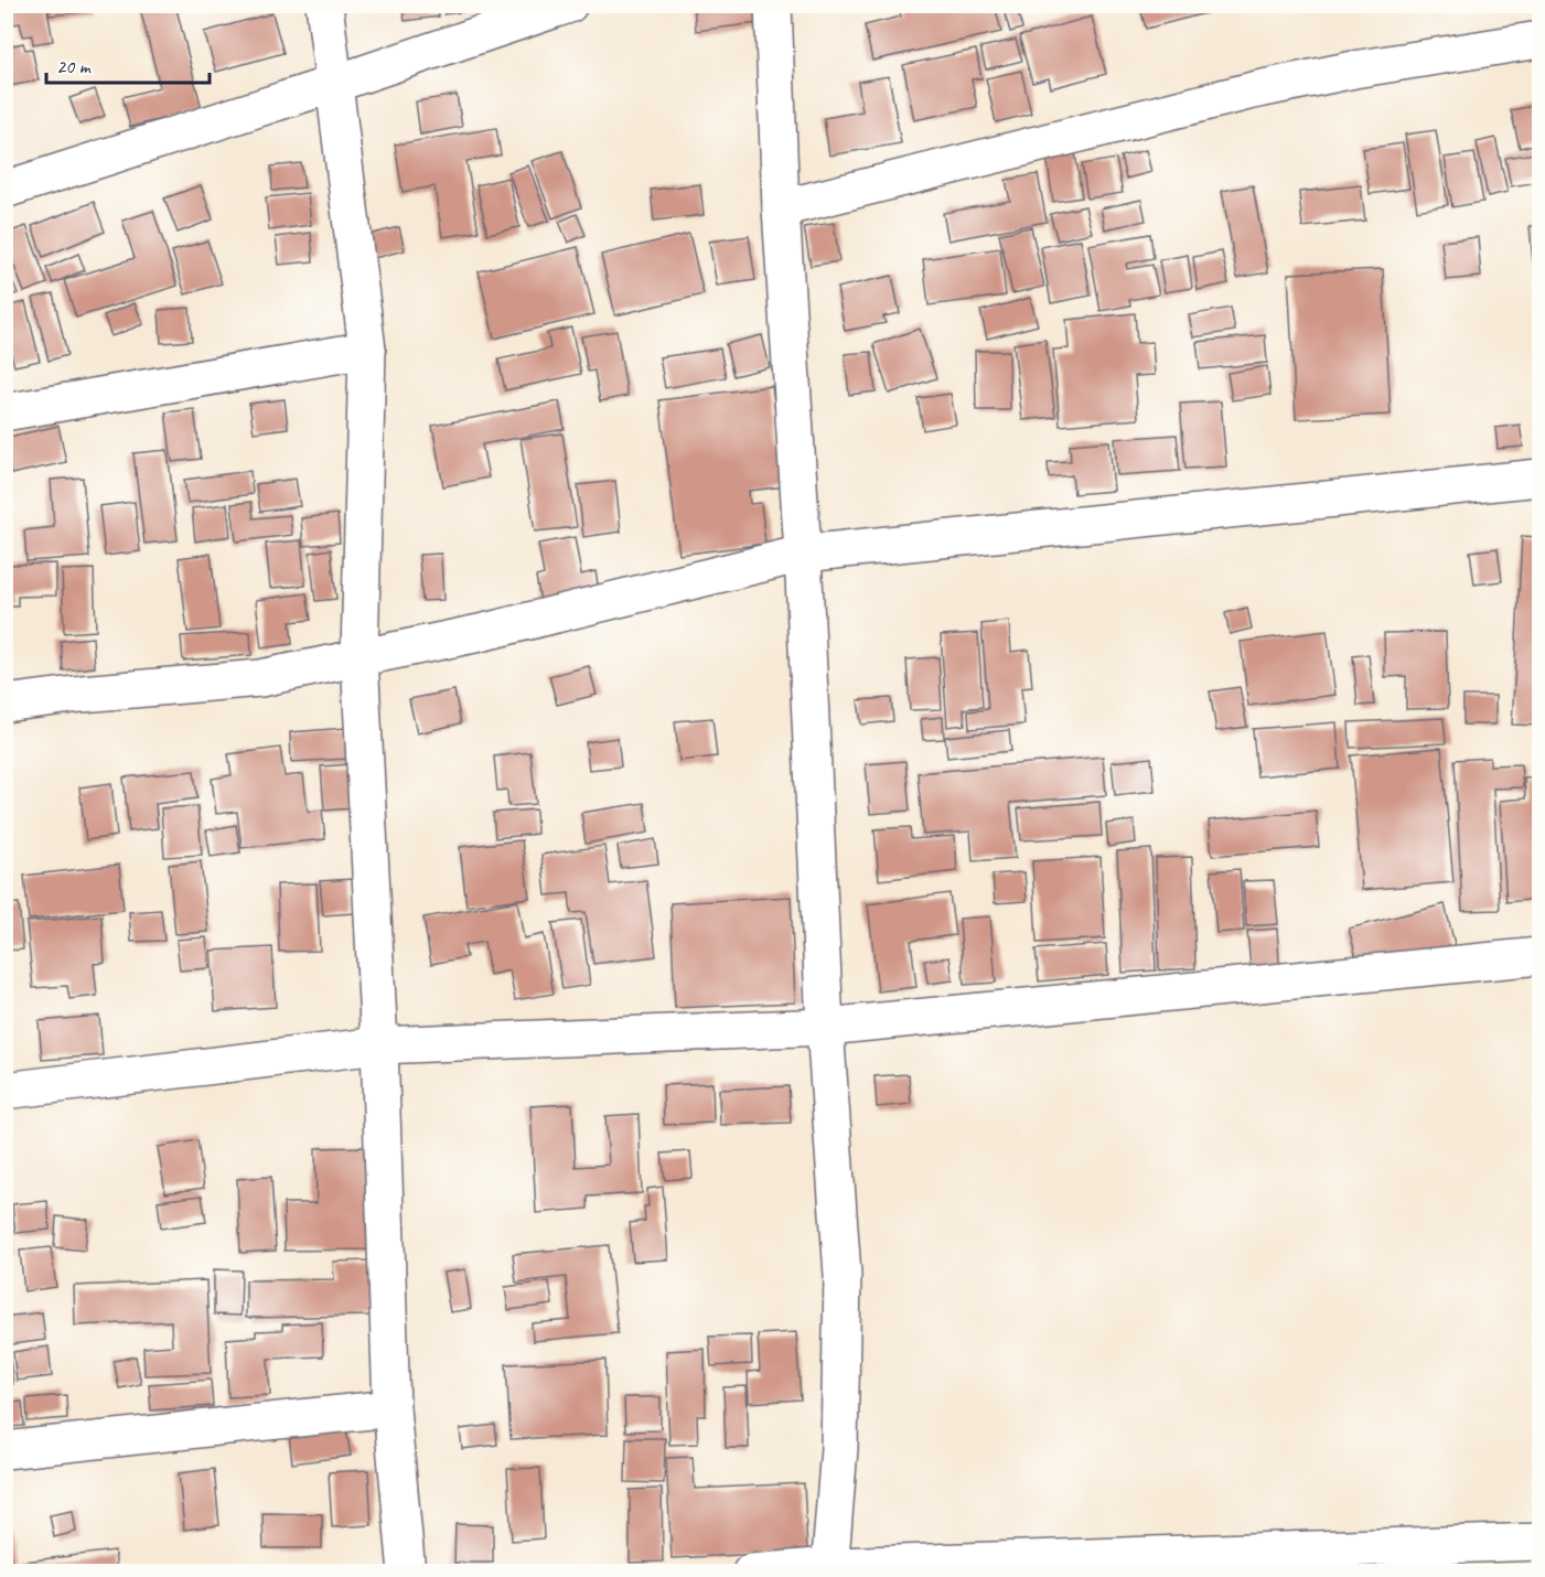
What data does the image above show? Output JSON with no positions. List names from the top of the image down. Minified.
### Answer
{"scale_bar":"20 m"}
